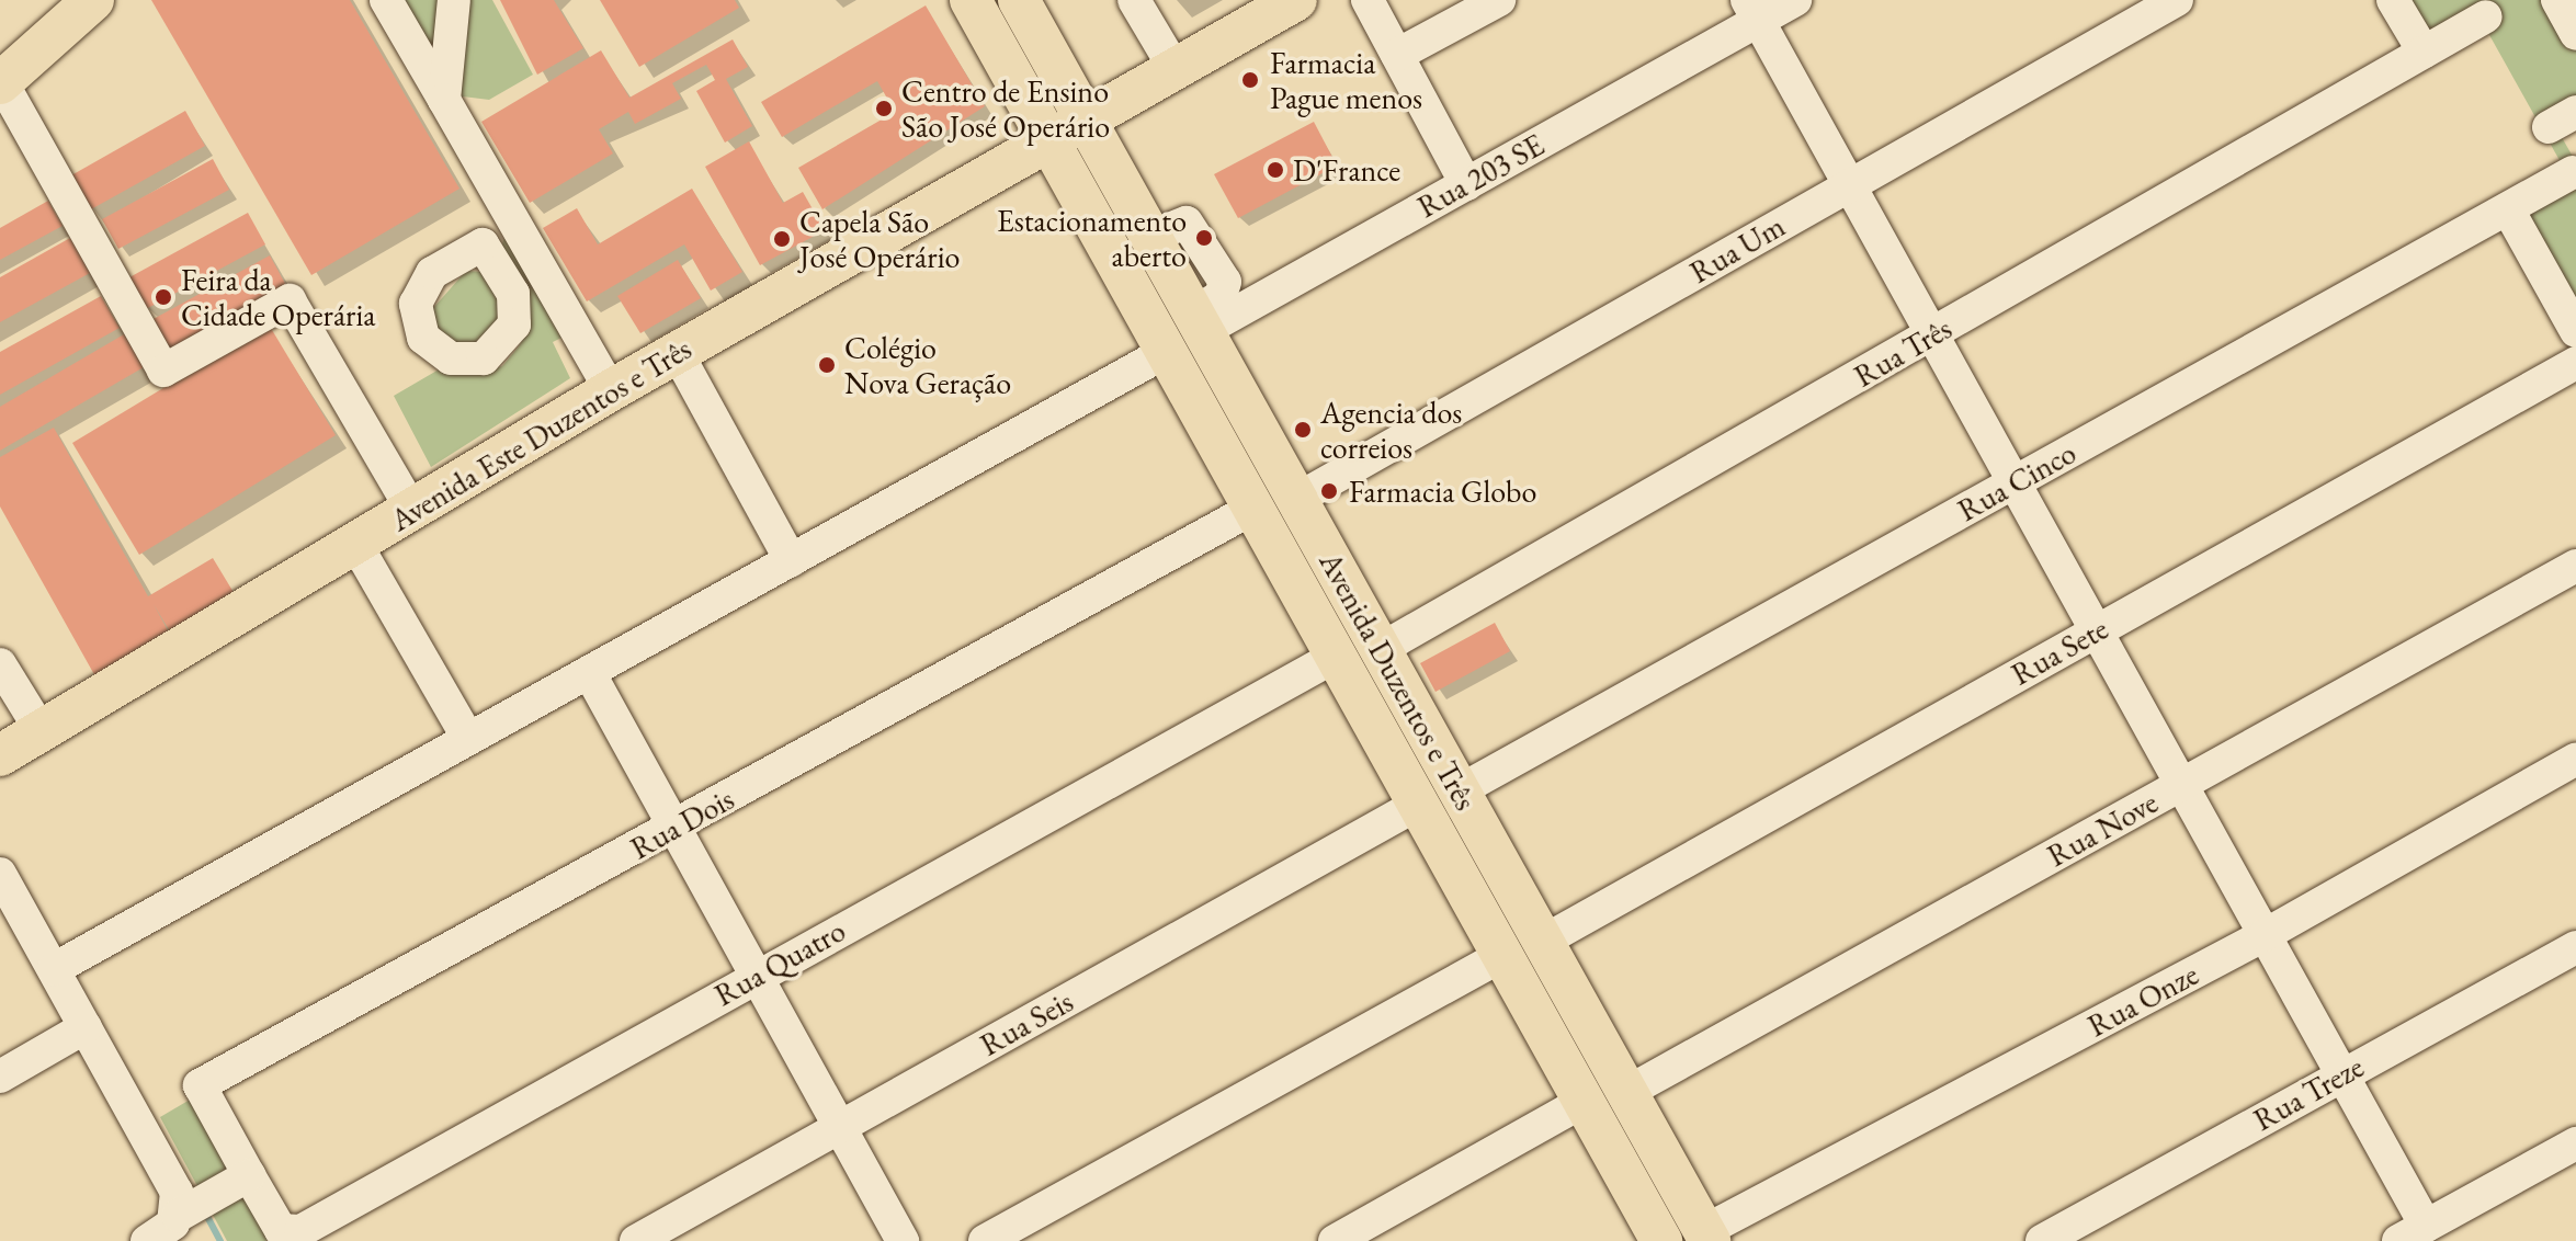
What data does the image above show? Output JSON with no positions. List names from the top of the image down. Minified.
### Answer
{"streets":{"main road":["Avenida Este Duzentos e Três","Avenida Duzentos e Três"],"street":["Rua 203 SE","Rua Um","Rua Três","Rua Cinco","Rua Sete","Rua Dois","Rua Nove","Rua Quatro","Rua Onze","Rua Seis","Rua Treze"]},"crossings":[["Rua 203 SE","Avenida Duzentos e Três"],["Rua Um","Avenida Duzentos e Três"],["Rua Três","Avenida Duzentos e Três"],["Avenida Este Duzentos e Três","Avenida Duzentos e Três"],["Rua Cinco","Avenida Duzentos e Três"],["Rua Sete","Avenida Duzentos e Três"],["Avenida Duzentos e Três","Rua Dois"],["Avenida Duzentos e Três","Rua Nove"],["Avenida Duzentos e Três","Rua Quatro"],["Avenida Duzentos e Três","Rua Onze"],["Avenida Duzentos e Três","Rua Seis"],["Rua Dois","Rua Quatro"]],"places":["Farmacia Pague menos","Centro de Ensino São José Operário","D'France","Estacionamento aberto","Capela São José Operário","Feira da Cidade Operária","Colégio Nova Geração","Agencia dos correios","Farmacia Globo"]}
